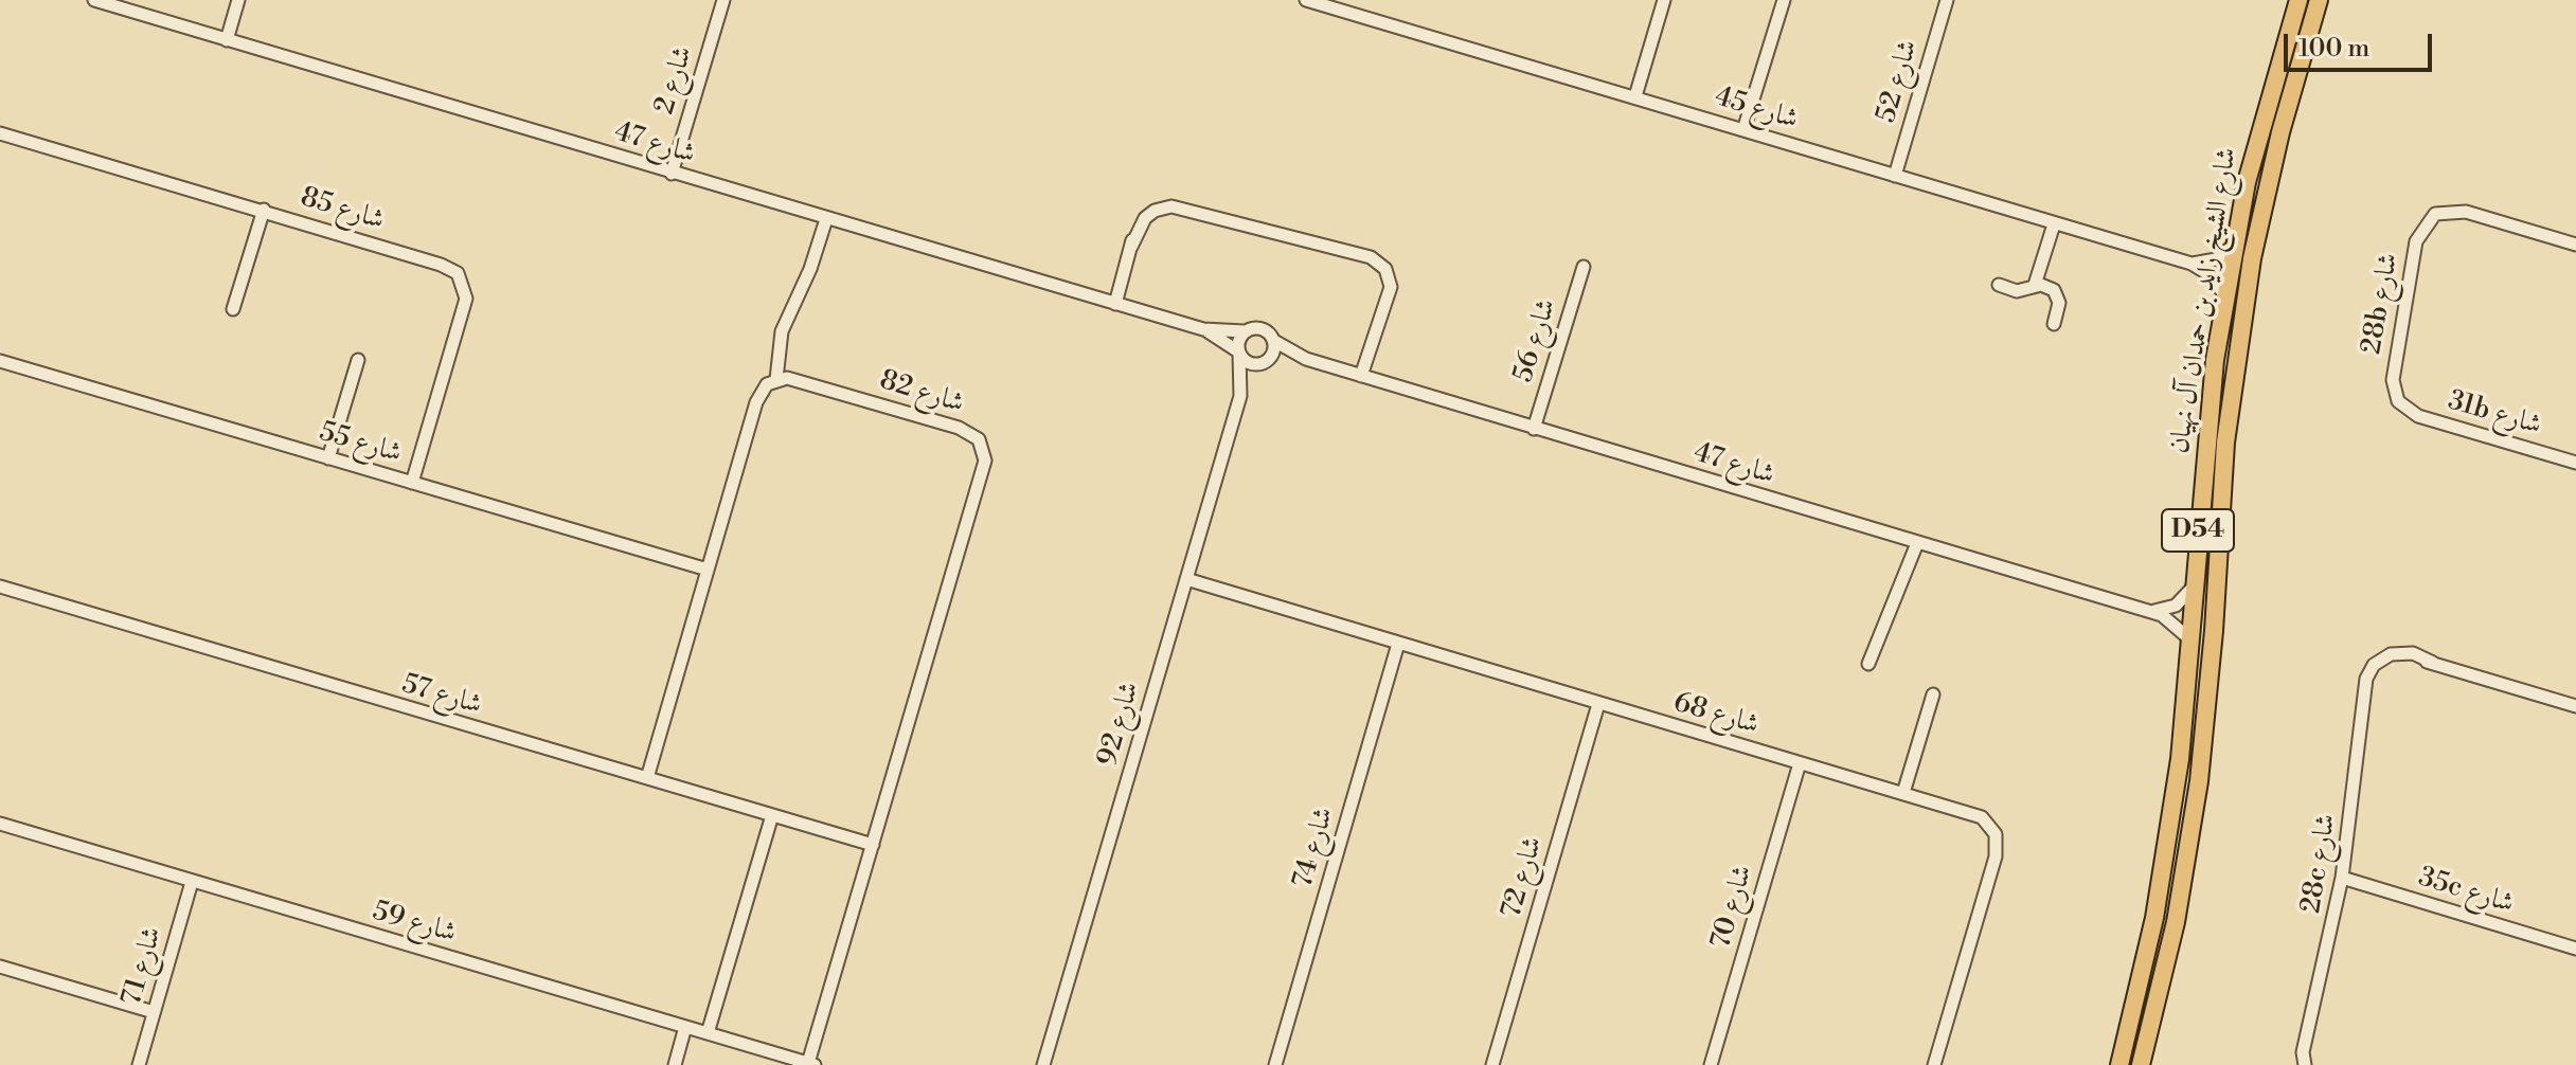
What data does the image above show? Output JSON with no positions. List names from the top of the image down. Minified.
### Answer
{"streets":{"main road":["شارع الشيخ زايد بن حمدان آل نهيان","D54"],"street":["شارع 2","شارع 52","شارع 45","شارع 47","شارع 85","28b شارع","شارع 56","شارع 82","31b شارع","شارع 55","شارع 57","شارع 68","شارع 92","شارع 74","28c شارع","شارع 72","35c شارع","شارع 70","شارع 59","شارع 71"]},"crossings":[["شارع 2","شارع 47"],["شارع 52","شارع 45"],["شارع 45","شارع الشيخ زايد بن حمدان آل نهيان"],["شارع 47","شارع الشيخ زايد بن حمدان آل نهيان"],["شارع 47","شارع 56"],["شارع 47","شارع 92"],["شارع 85","شارع 55"],["28b شارع","31b شارع"],["شارع 82","شارع 57"],["شارع 82","شارع 59"],["شارع 68","شارع 92"],["شارع 68","شارع 74"],["شارع 68","شارع 72"],["شارع 68","شارع 70"],["28c شارع","35c شارع"],["شارع 59","شارع 71"]],"scale_bar":"100 m"}
